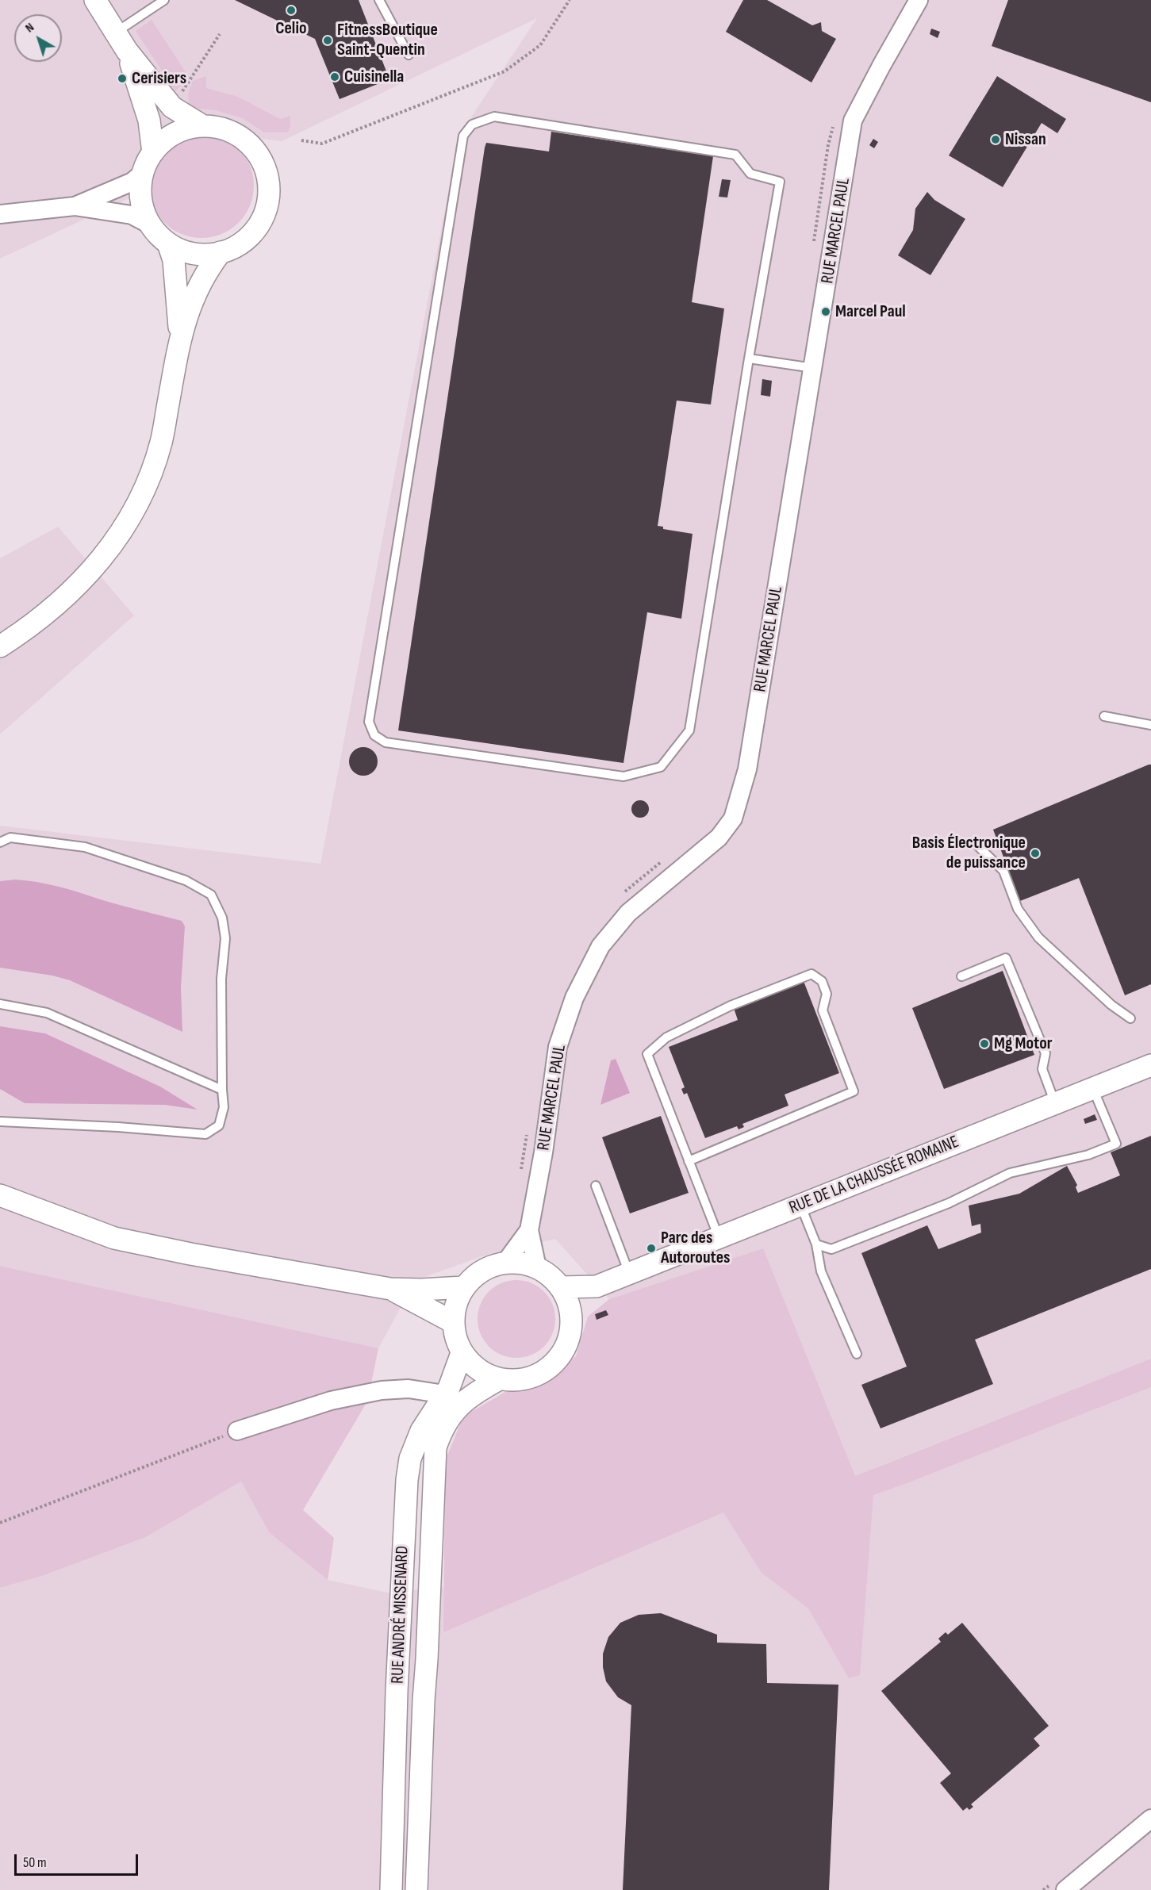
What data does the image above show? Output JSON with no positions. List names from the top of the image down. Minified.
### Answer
{"streets":{"street":["RUE MARCEL PAUL","RUE DE LA CHAUSSÉE ROMAINE","RUE ANDRÉ MISSENARD"]},"crossings":[["RUE MARCEL PAUL","RUE DE LA CHAUSSÉE ROMAINE"],["RUE MARCEL PAUL","RUE ANDRÉ MISSENARD"],["RUE DE LA CHAUSSÉE ROMAINE","RUE ANDRÉ MISSENARD"]],"places":["Celio","FitnessBoutique Saint-Quentin","Cuisinella","Cerisiers","Nissan","Marcel Paul","Basis Électronique de puissance","Mg Motor","Parc des Autoroutes"],"scale_bar":"50 m","north":"top left"}
